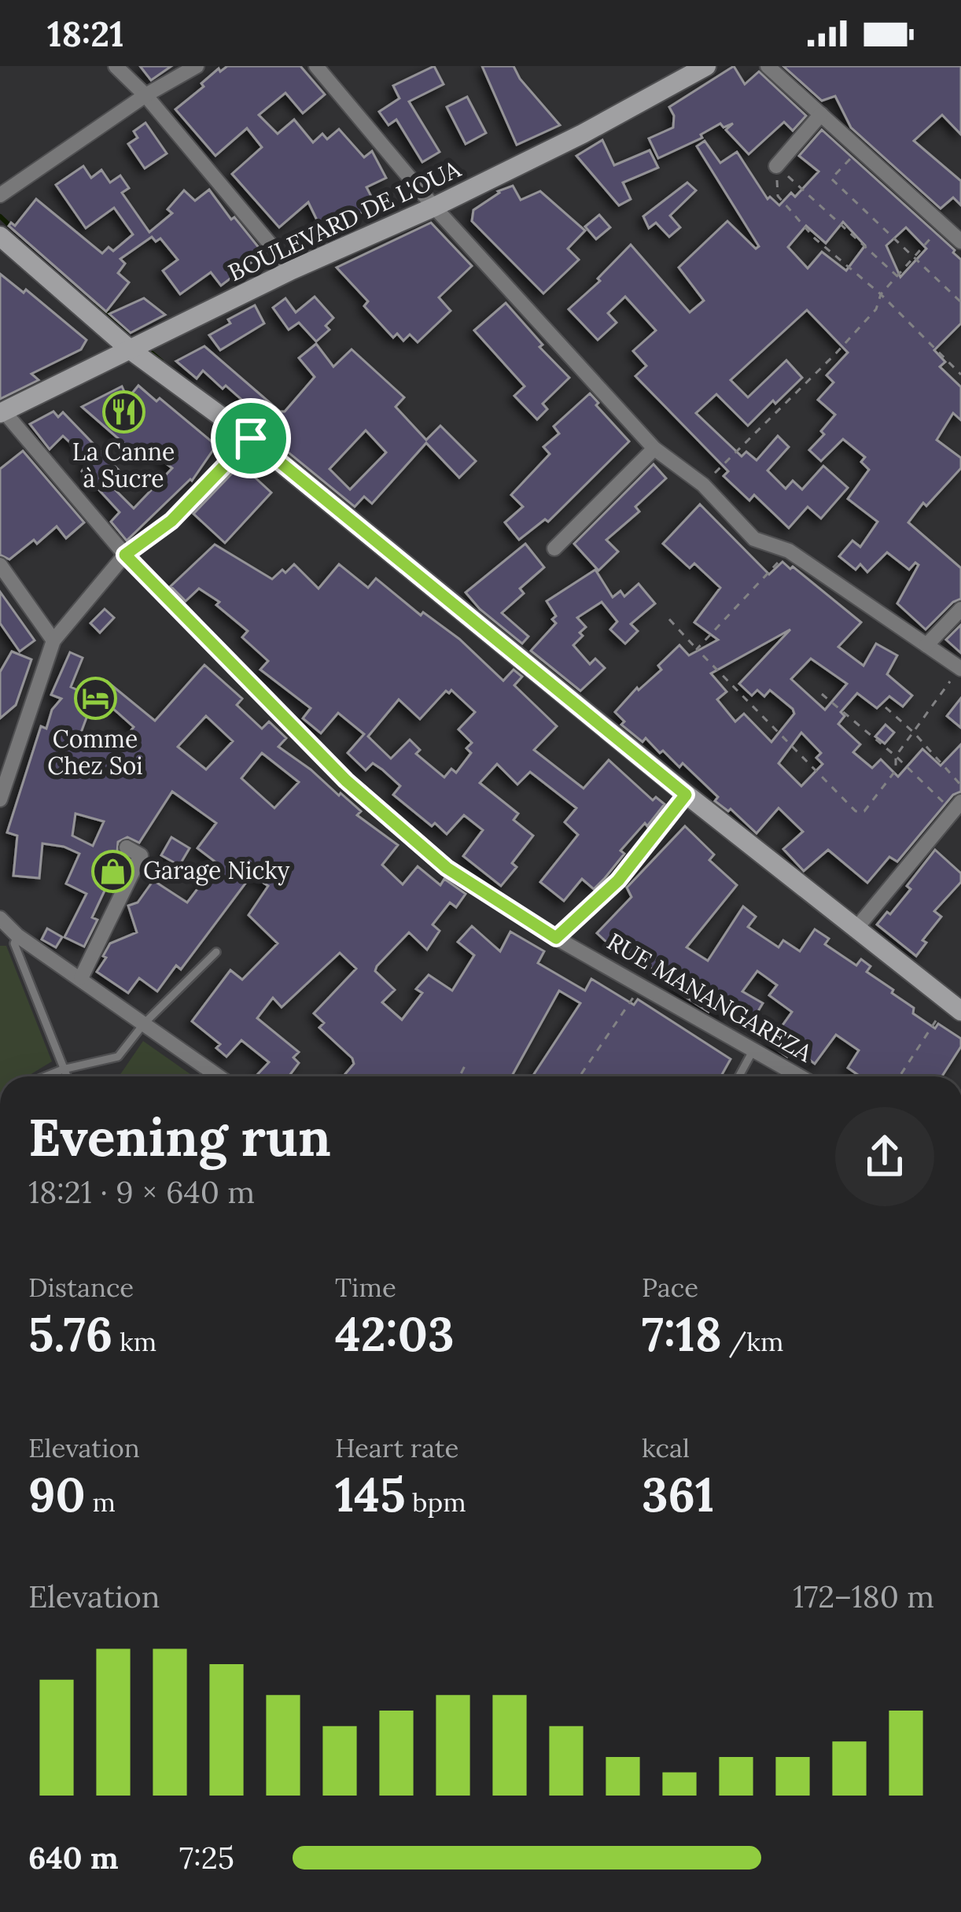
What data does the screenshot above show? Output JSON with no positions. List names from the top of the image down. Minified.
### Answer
{"streets":{"street":["BOULEVARD DE L'OUA","RUE MANANGAREZA"]},"crossings":[["BOULEVARD DE L'OUA","RUE MANANGAREZA"]],"places":{"restaurant":["La Canne à Sucre"],"hotel":["Comme Chez Soi"],"shop":["Garage Nicky"]},"page":{"status":"18:21","heading":["Evening run","18:21 · 9 × 640 m"],"stats":[["Distance","5.76 km"],["Time","42:03"],["Pace","7:18 /km"],["Elevation","90 m"],["Heart rate","145 bpm"],["kcal","361"]],"chart":["Elevation","172–180 m"],"list":[{"name":"640 m","note":"7:25"}]}}
